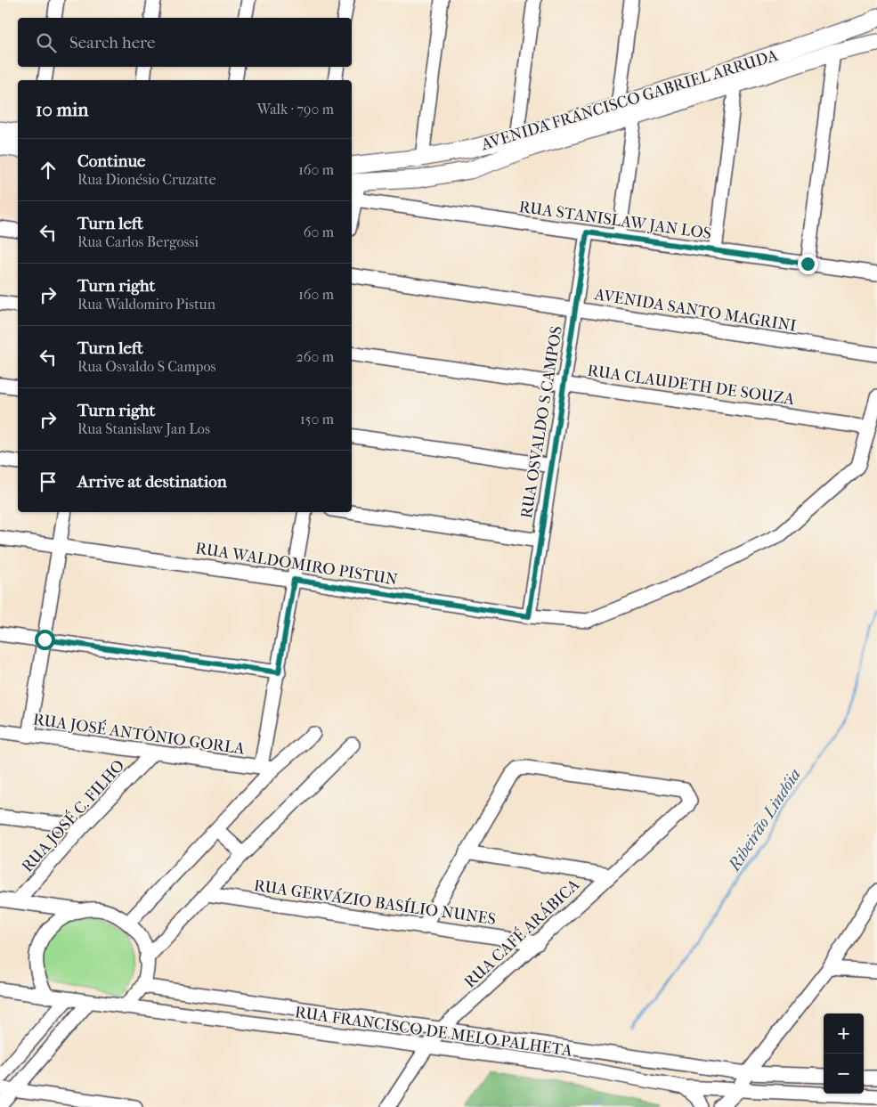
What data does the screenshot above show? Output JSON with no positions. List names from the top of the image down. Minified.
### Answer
{"streets":{"main road":["AVENIDA FRANCISCO GABRIEL ARRUDA"],"street":["RUA STANISLAW JAN LOS","AVENIDA SANTO MAGRINI","RUA CLAUDETH DE SOUZA","RUA OSVALDO S CAMPOS","RUA WALDOMIRO PISTUN","RUA JOSÉ ANTÔNIO GORLA","RUA JOSÉ C. FILHO","RUA GERVÁZIO BASÍLIO NUNES","RUA CAFÉ ARÁBICA","RUA FRANCISCO DE MELO PALHETA"]},"crossings":[["RUA STANISLAW JAN LOS","RUA OSVALDO S CAMPOS"],["AVENIDA SANTO MAGRINI","RUA OSVALDO S CAMPOS"],["RUA CLAUDETH DE SOUZA","RUA OSVALDO S CAMPOS"],["RUA CLAUDETH DE SOUZA","RUA WALDOMIRO PISTUN"],["RUA OSVALDO S CAMPOS","RUA WALDOMIRO PISTUN"],["RUA JOSÉ ANTÔNIO GORLA","RUA JOSÉ C. FILHO"],["RUA GERVÁZIO BASÍLIO NUNES","RUA CAFÉ ARÁBICA"],["RUA CAFÉ ARÁBICA","RUA FRANCISCO DE MELO PALHETA"]],"water":["Ribeirão Lindóia"],"page":{"search":"Search here","heading":["10 min","Walk · 790 m"],"list":[["Continue","Rua Dionésio Cruzatte","160 m"],["Turn left","Rua Carlos Bergossi","60 m"],["Turn right","Rua Waldomiro Pistun","160 m"],["Turn left","Rua Osvaldo S Campos","260 m"],["Turn right","Rua Stanislaw Jan Los","150 m"],"Arrive at destination"],"map_buttons":["+","−"]}}
